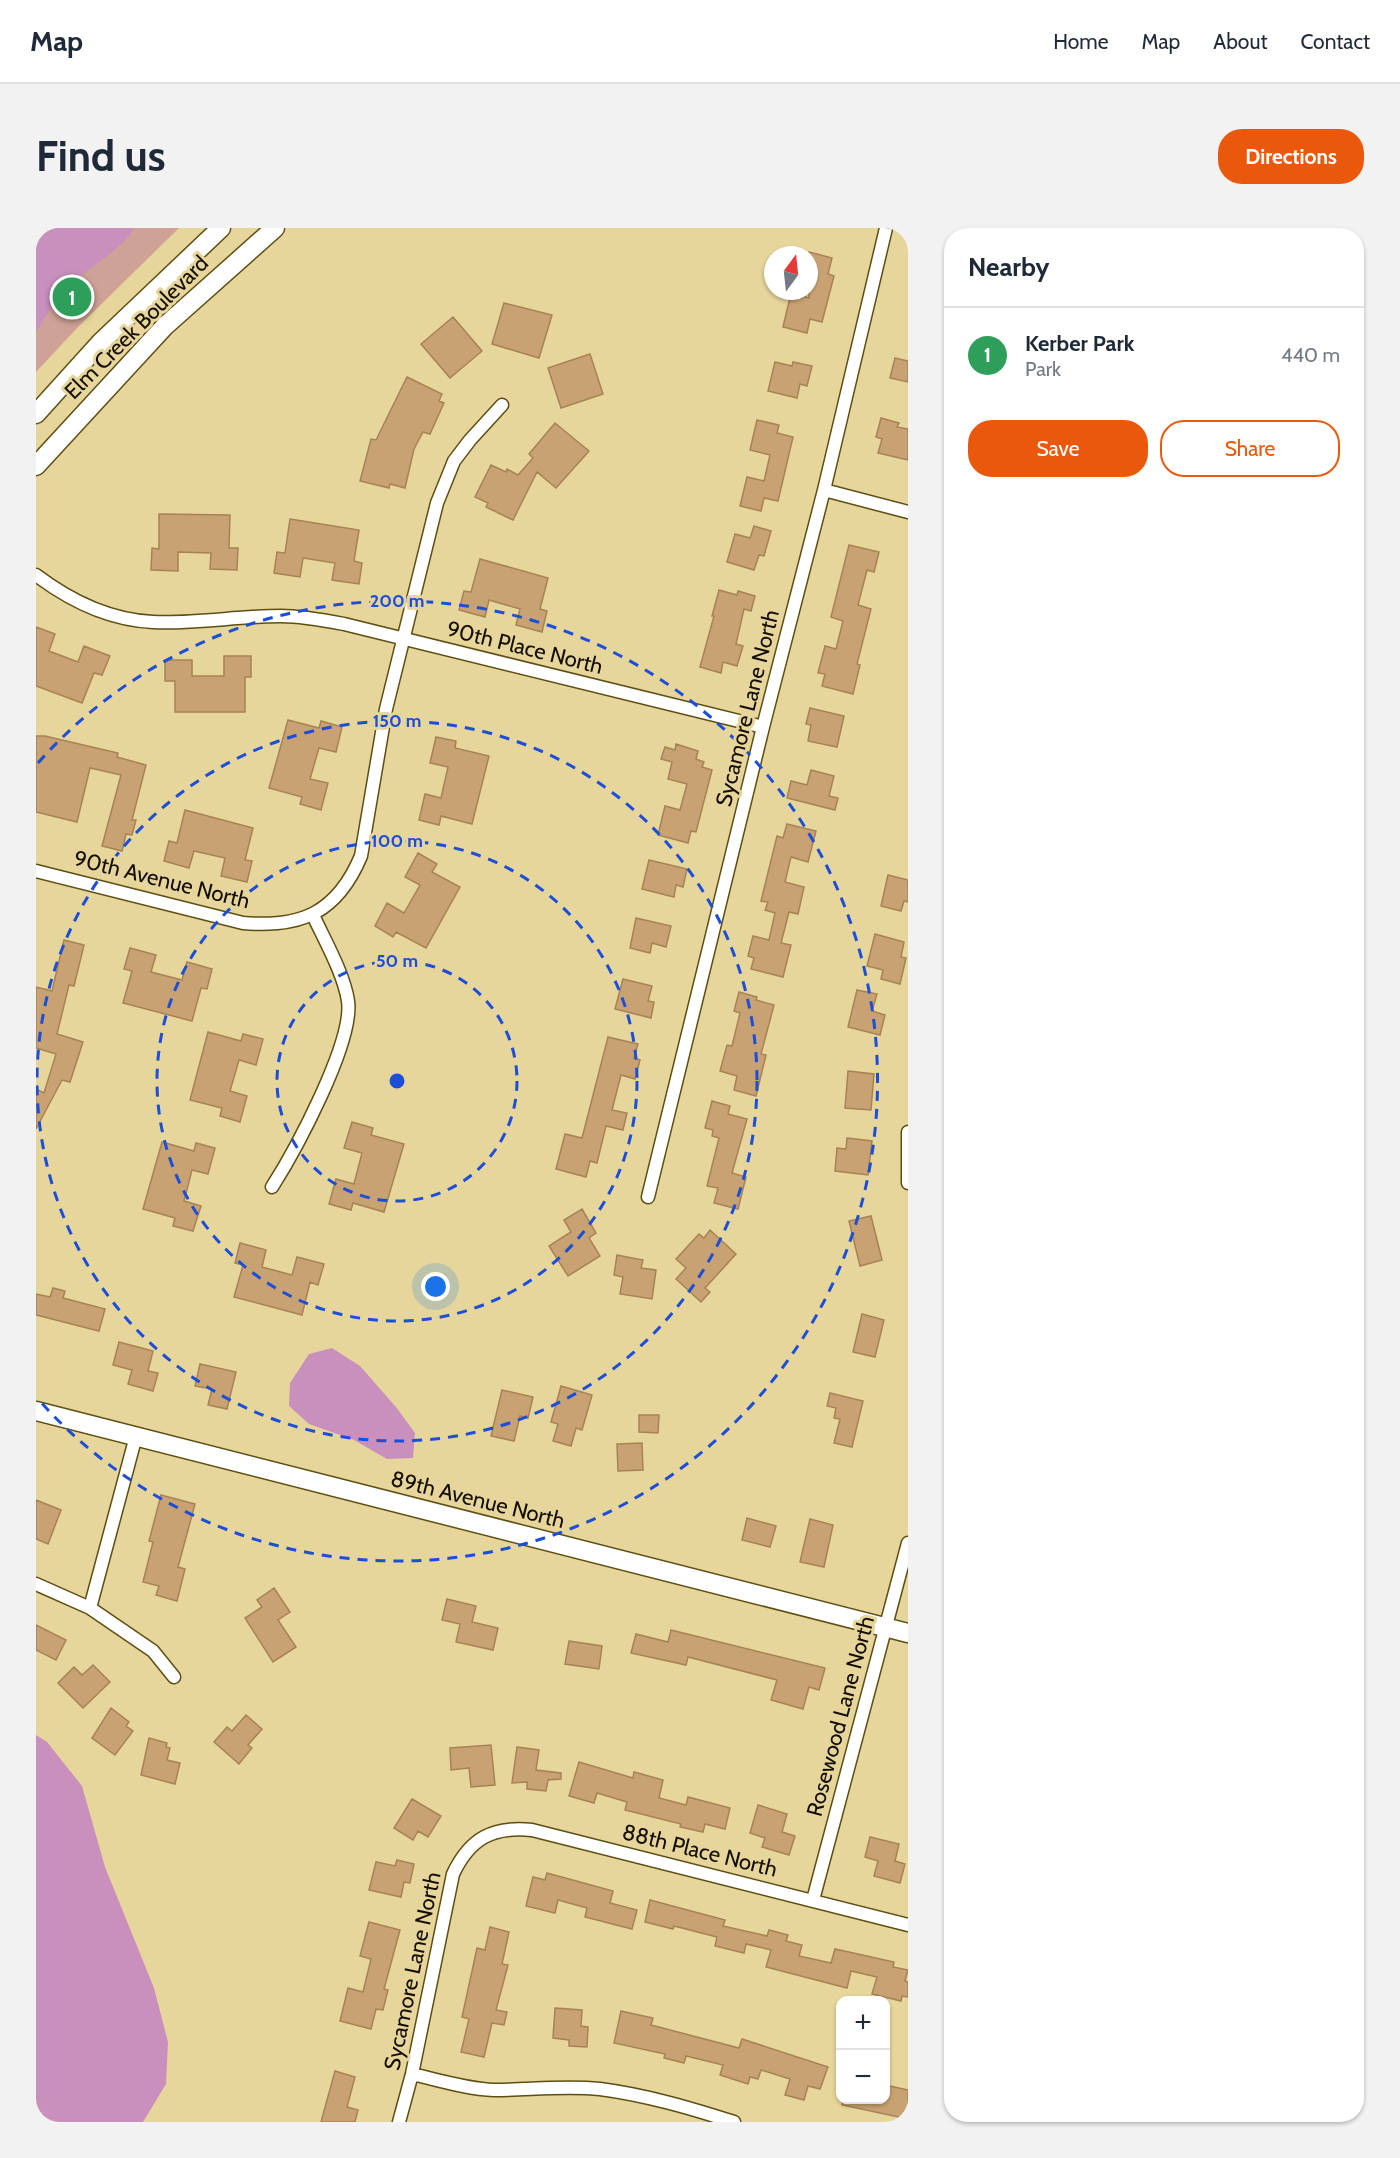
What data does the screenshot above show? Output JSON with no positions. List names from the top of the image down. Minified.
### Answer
{"streets":{"street":["Elm Creek Boulevard","90th Place North","Sycamore Lane North","90th Avenue North","89th Avenue North","Rosewood Lane North","88th Place North"]},"crossings":[["90th Place North","Sycamore Lane North"],["Sycamore Lane North","88th Place North"],["89th Avenue North","Rosewood Lane North"],["Rosewood Lane North","88th Place North"]],"north":"top","page":{"header":"Map","nav":["Home","Map","About","Contact"],"buttons":["Directions",["Save","Share"]],"title":"Find us","heading":"Nearby","pins":"1","list":[{"mark":"1","name":"Kerber Park","note":"Park","value":"440 m"}],"map_buttons":["+","−"]},"rings":["200 m","150 m","100 m","50 m"]}
